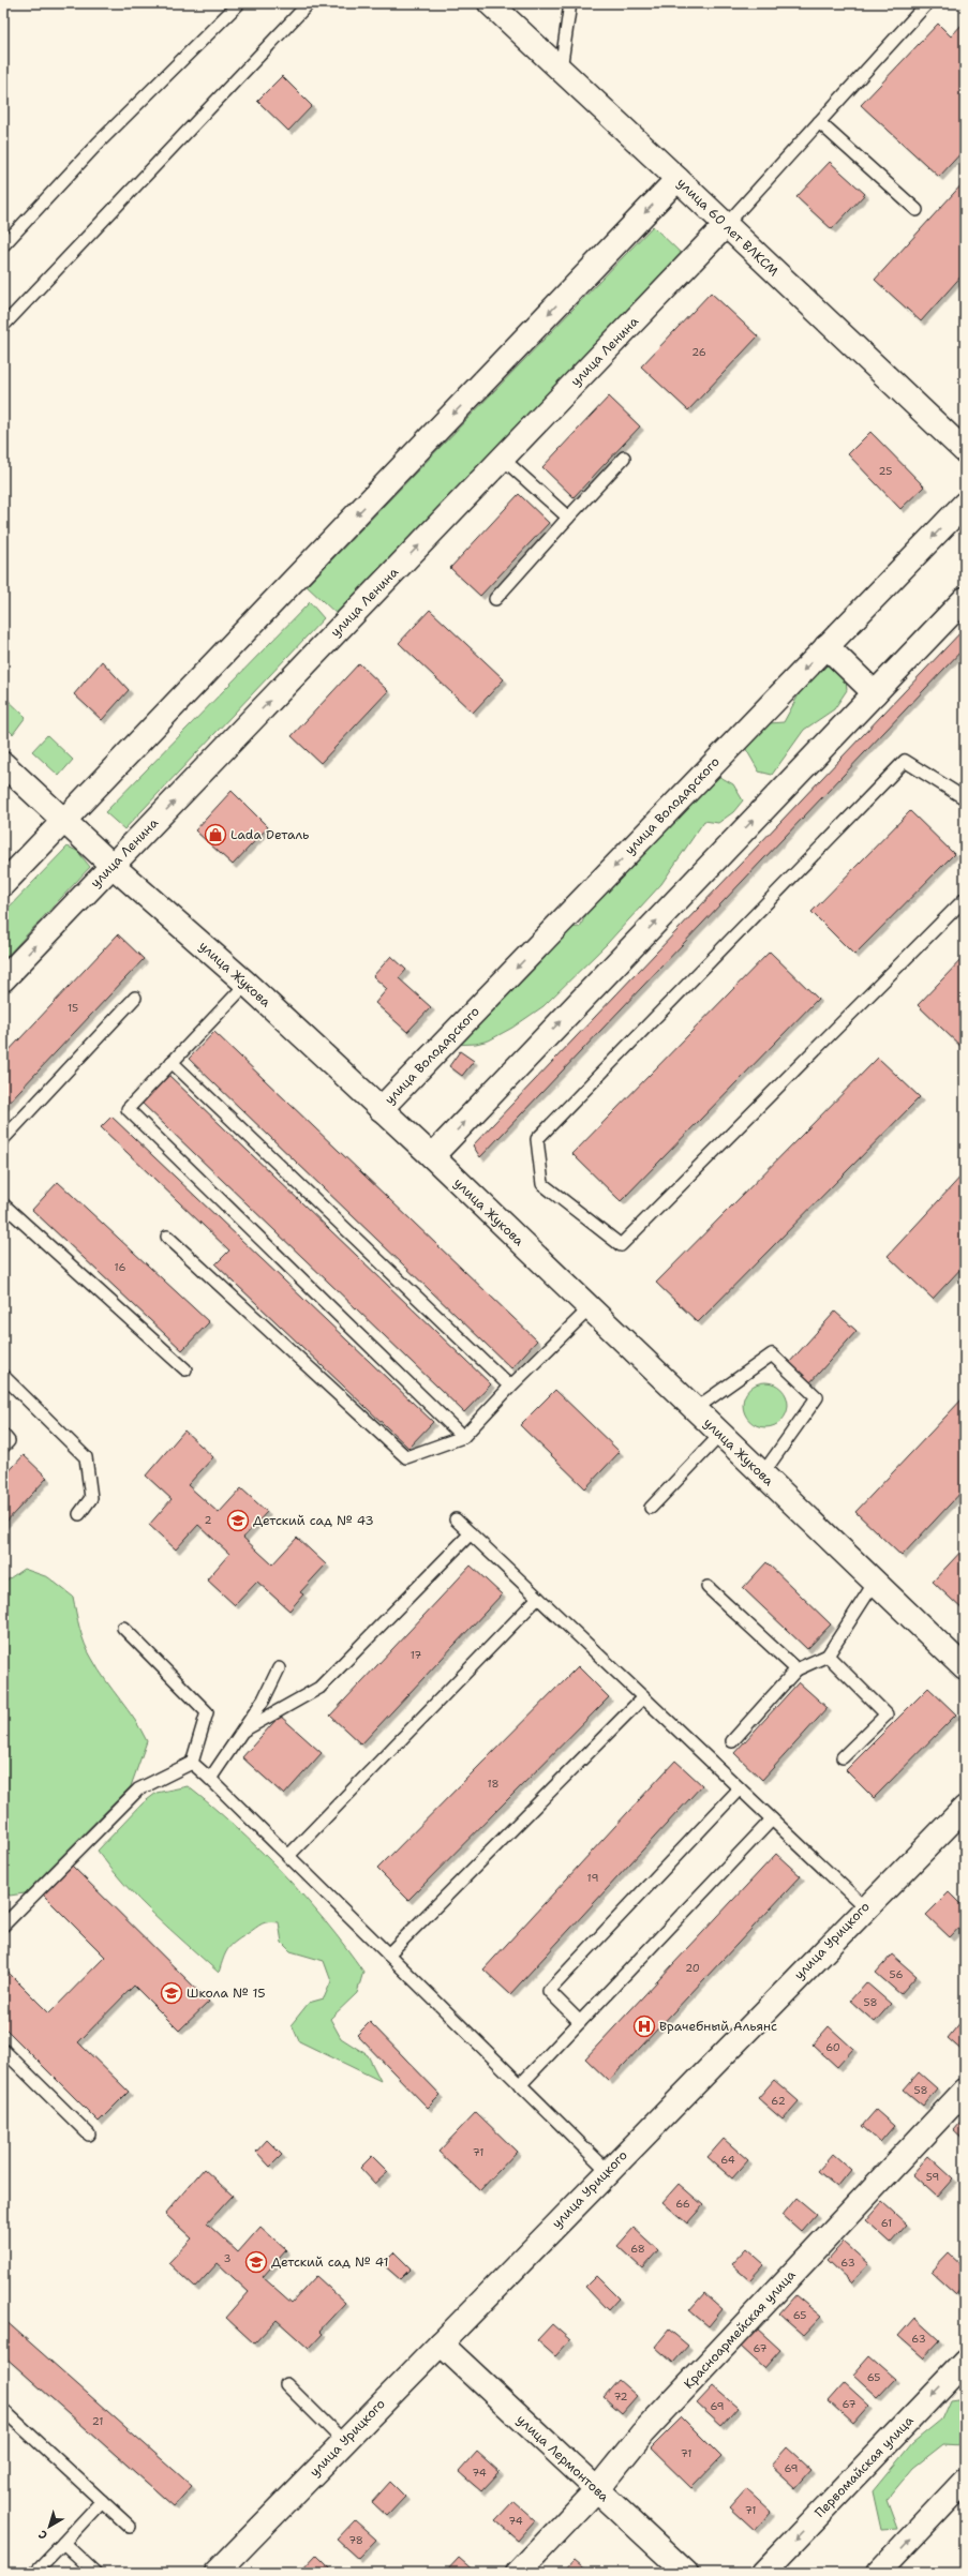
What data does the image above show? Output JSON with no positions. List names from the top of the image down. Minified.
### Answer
{"streets":{"street":["улица 60 лет ВЛКСМ","улица Ленина","улица Володарского","улица Жукова","улица Урицкого","Красноармейская улица","улица Лермонтова","Первомайская улица"]},"crossings":[["улица 60 лет ВЛКСМ","улица Ленина"],["улица Ленина","улица Жукова"],["улица Володарского","улица Жукова"],["улица Урицкого","улица Лермонтова"],["Красноармейская улица","улица Лермонтова"]],"places":{"shop":["Lada Dеталь"],"school or university":["Детский сад № 43","Школа № 15","Детский сад № 41"],"hospital":["Врачебный Альянс"]},"house_numbers":["26","25","15","16","2","17","18","19","20","56","58","60","58","62","71","64","59","66","61","68","3","63","65","63","67","65","72","67","69","21","71","69","74","71","74","78"],"north":"bottom left"}
